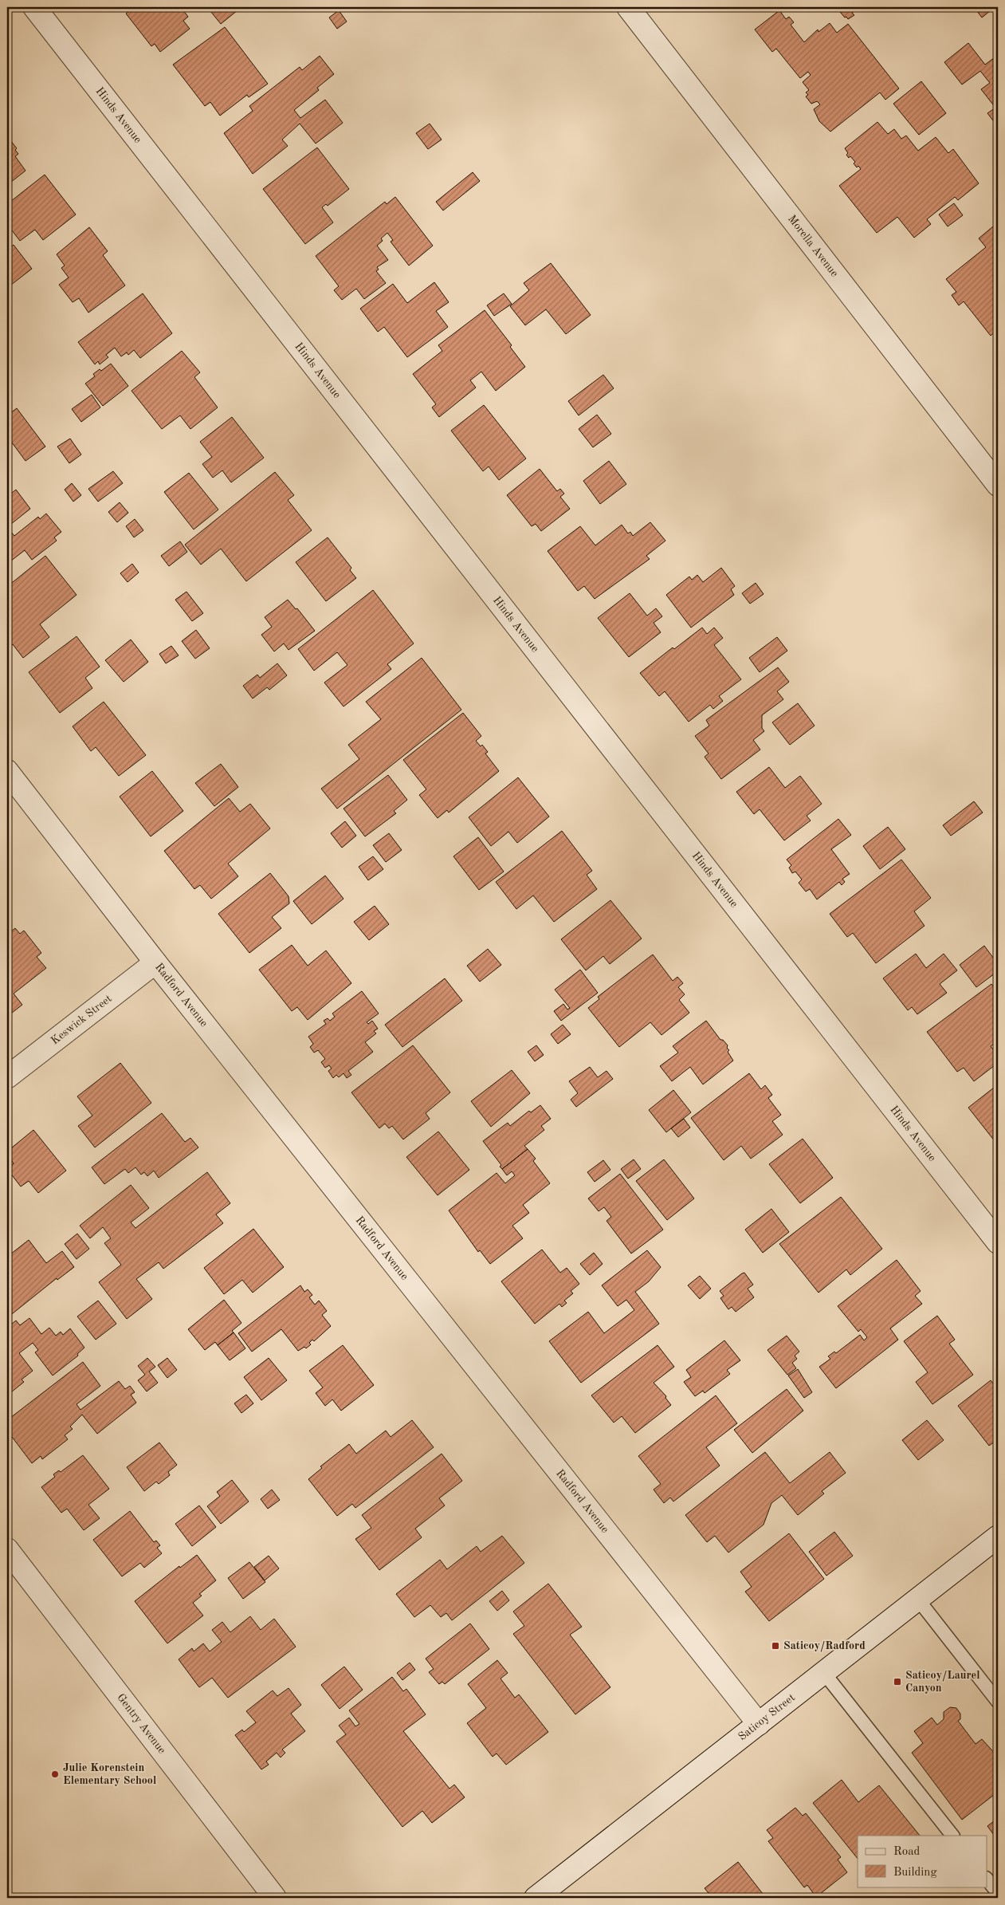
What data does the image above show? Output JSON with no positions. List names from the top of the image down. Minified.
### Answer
{"streets":{"street":["Hinds Avenue","Morella Avenue","Radford Avenue","Keswick Street","Saticoy Street","Gentry Avenue"]},"crossings":[["Radford Avenue","Keswick Street"],["Radford Avenue","Saticoy Street"]],"places":{"transit":["Saticoy/Radford","Saticoy/Laurel Canyon"],"other":["Julie Korenstein Elementary School"]},"legend":["Road","Building"]}
